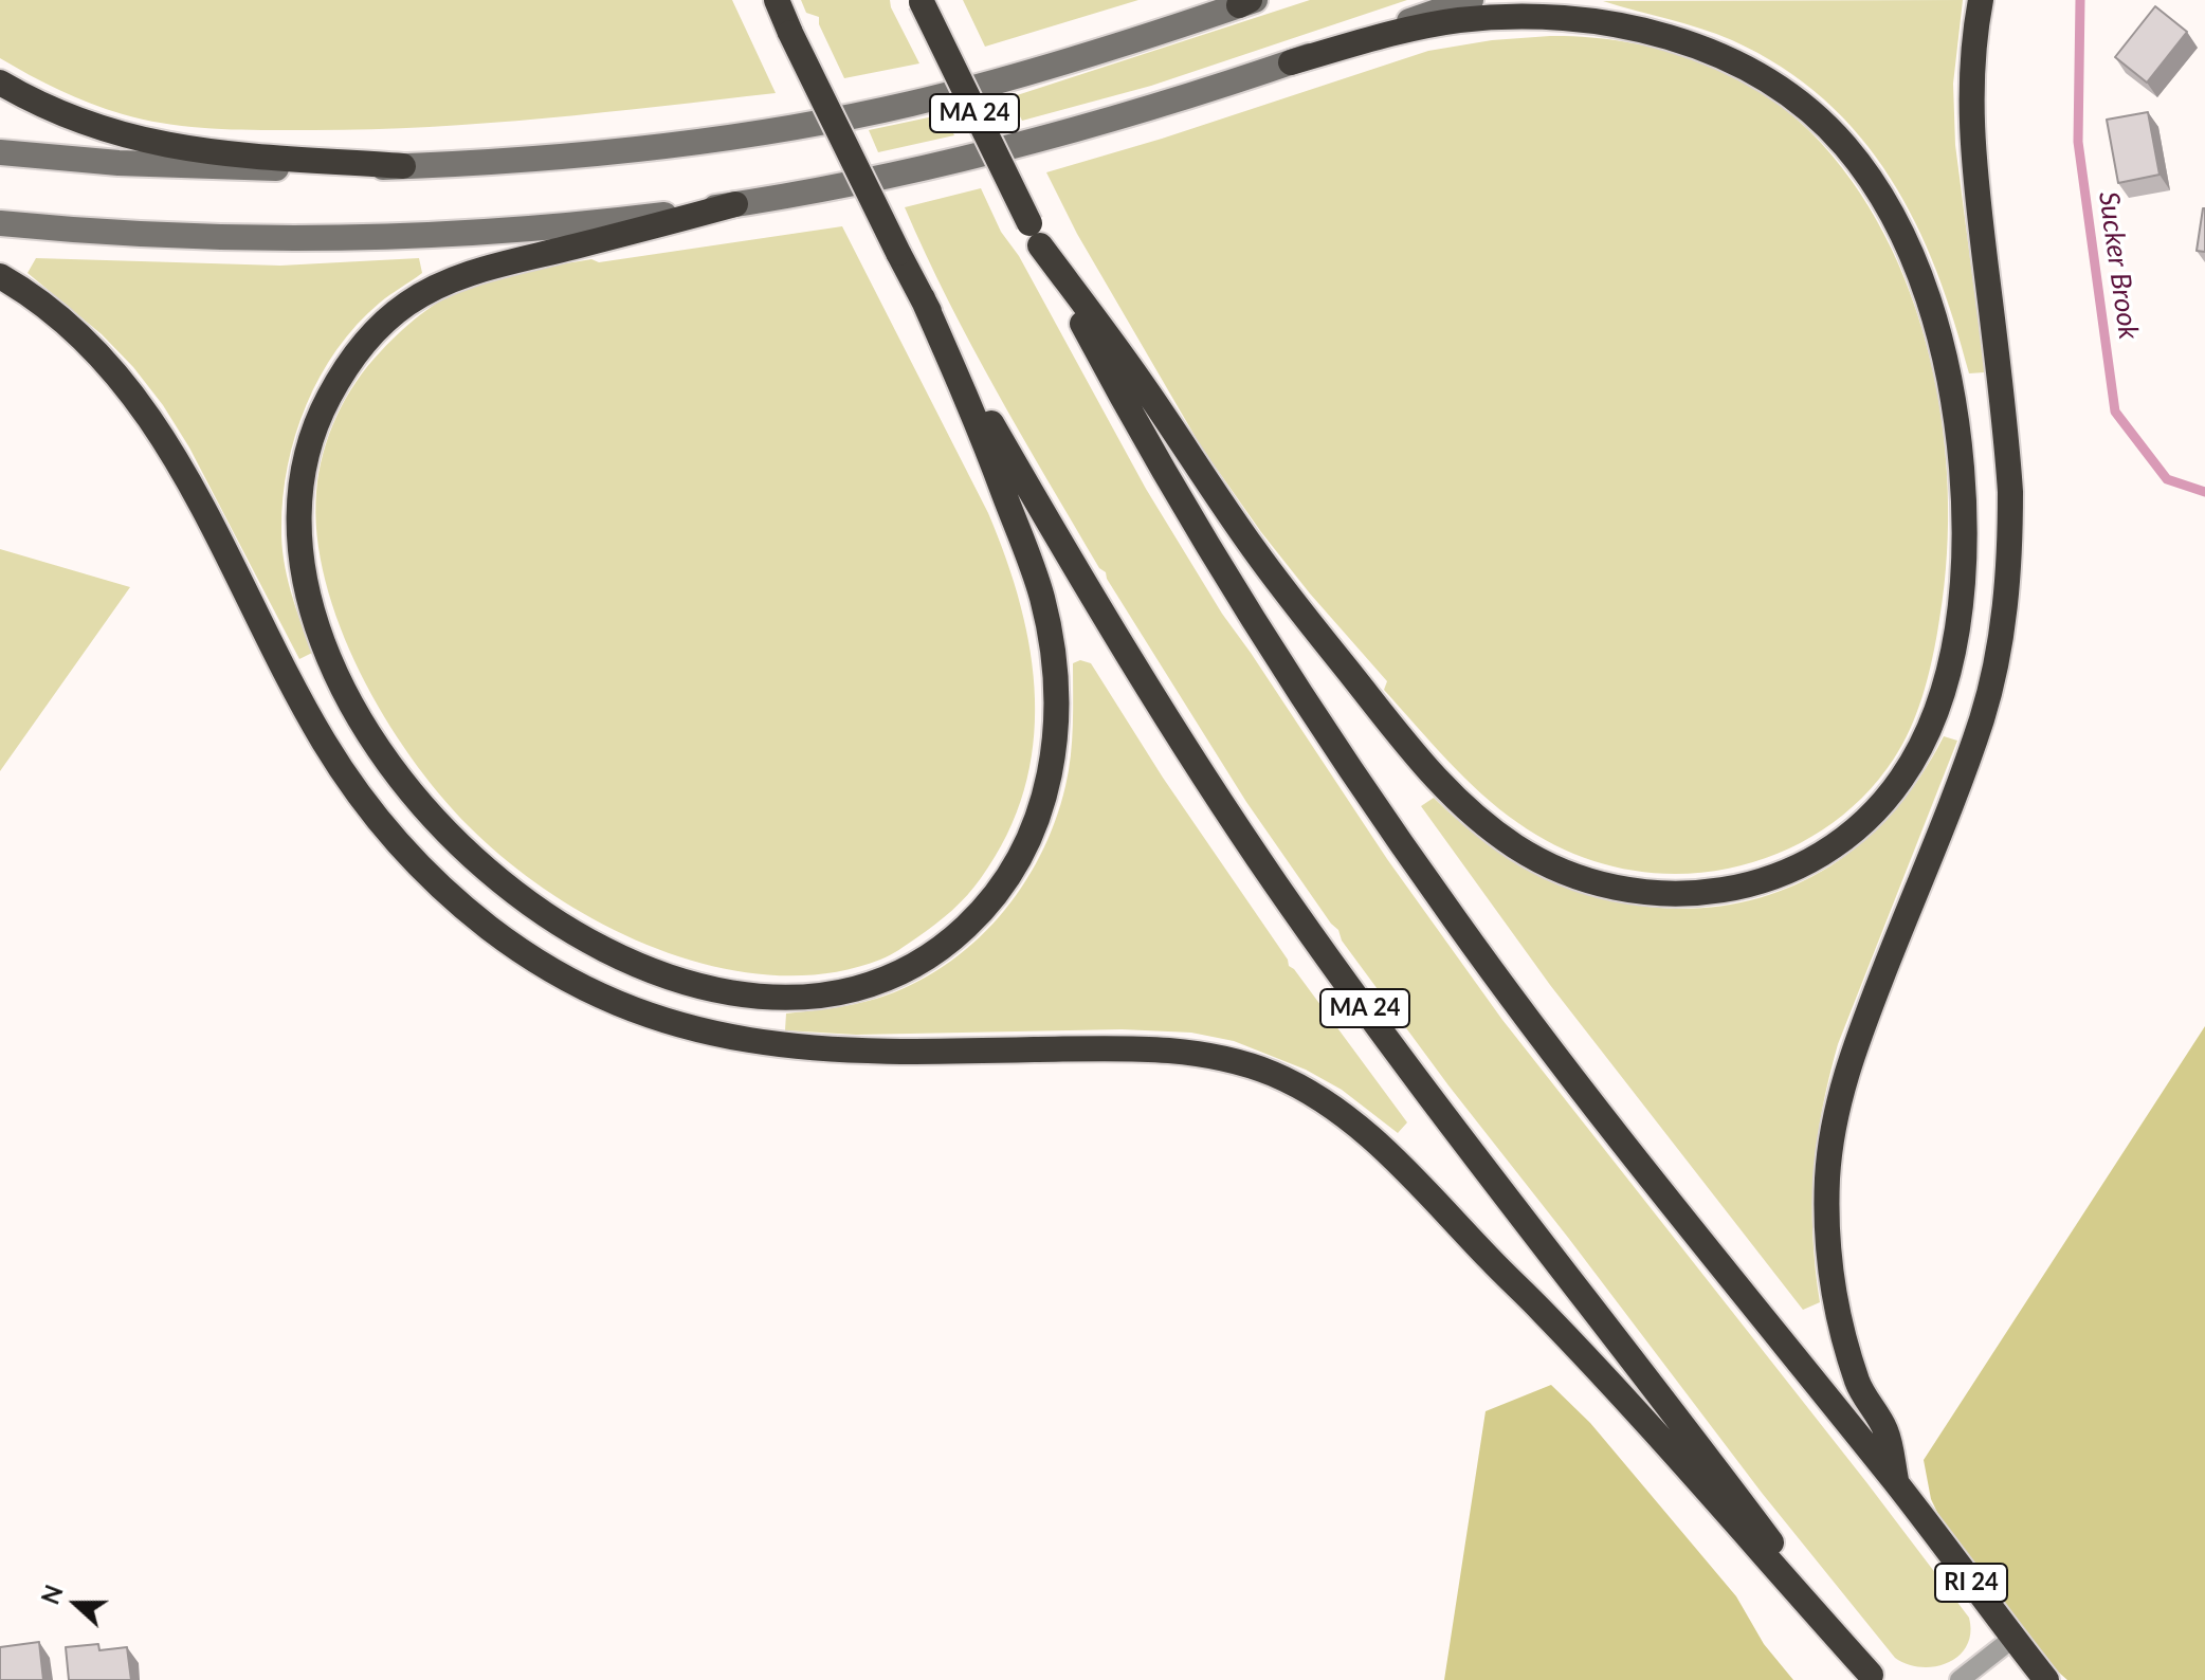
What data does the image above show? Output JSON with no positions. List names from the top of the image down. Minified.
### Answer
{"streets":{"highway":["MA 24","RI 24"]},"crossings":[["MA 24","RI 24"]],"water":["Sucker Brook"],"north":"left"}
